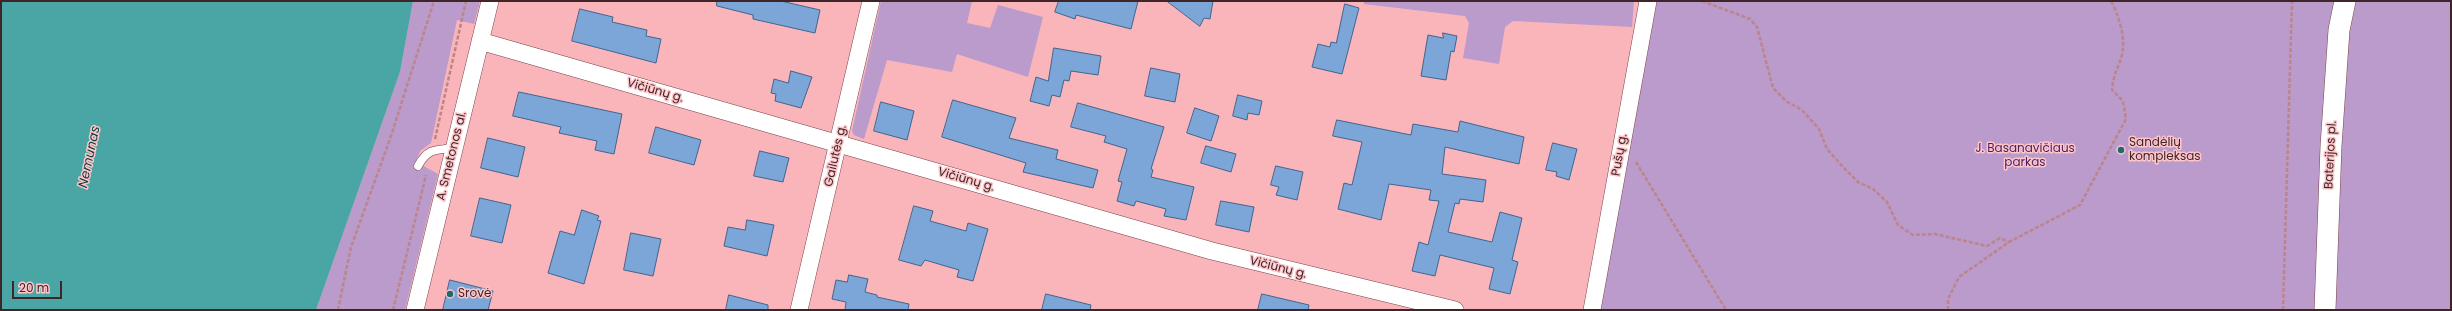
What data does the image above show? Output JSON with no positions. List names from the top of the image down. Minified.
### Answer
{"streets":{"street":["Vičiūnų g.","Pušų g.","Baterijos pl.","A. Smetonos al.","Gailutės g."]},"crossings":[["Vičiūnų g.","A. Smetonos al."],["Vičiūnų g.","Gailutės g."]],"water":["Nemunas"],"parks":["J. Basanavičiaus parkas"],"places":["Sandėlių kompleksas","Srovė"],"scale_bar":"20 m"}
